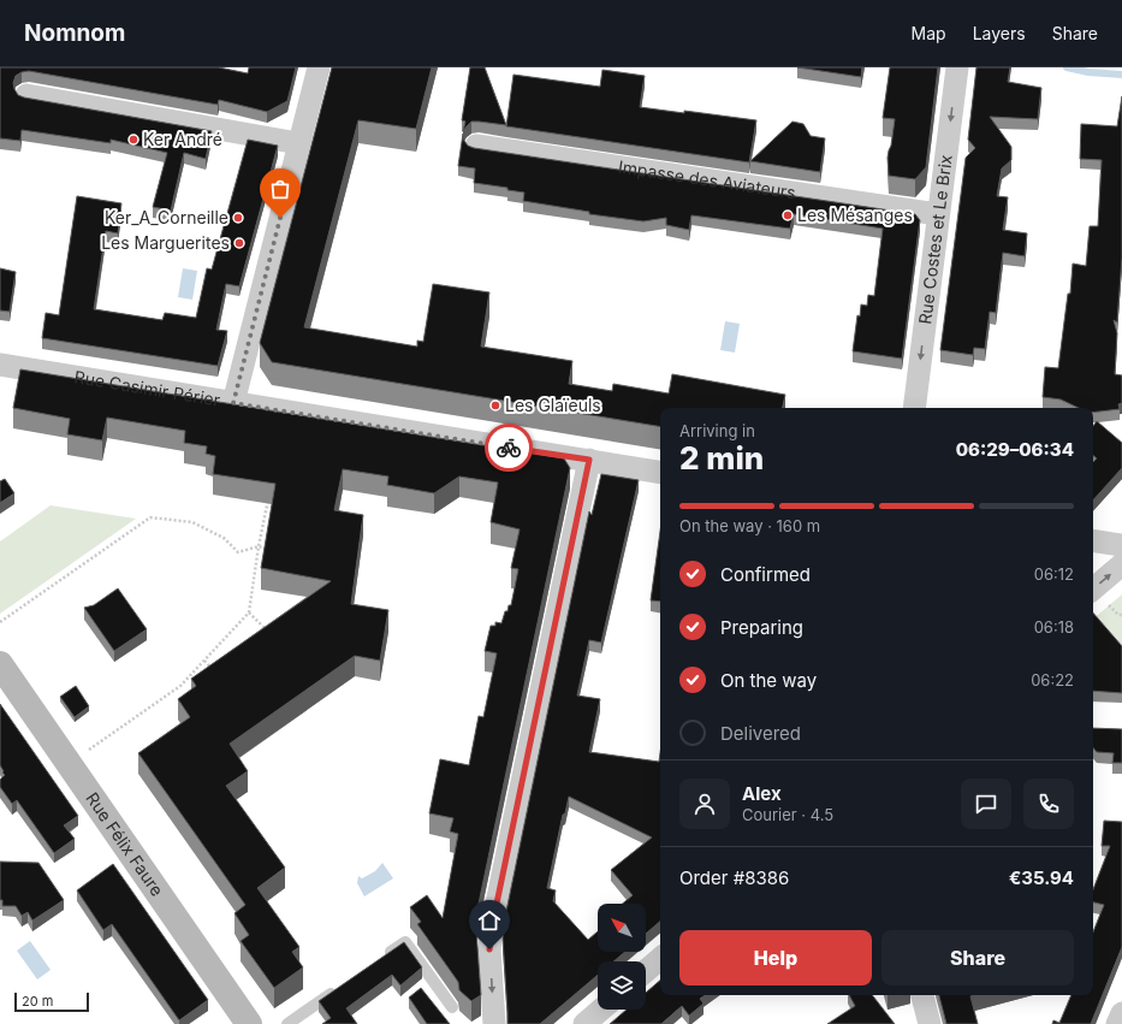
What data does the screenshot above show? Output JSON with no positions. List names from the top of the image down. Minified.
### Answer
{"streets":{"street":["Impasse des Aviateurs","Rue Costes et Le Brix","Rue Casimir Périer","Rue Félix Faure"]},"crossings":[["Impasse des Aviateurs","Rue Costes et Le Brix"]],"one_way":["Rue Costes et Le Brix"],"places":["Ker André","Les Mésanges","Ker_A_Corneille","Les Marguerites","Les Glaïeuls"],"scale_bar":"20 m","north":"top left","page":{"header":"Nomnom","nav":["Map","Layers","Share"],"heading":["2 min","Arriving in","06:29–06:34"],"panel":["Alex","Courier · 4.5","Order #8386","€35.94"],"bar":"On the way · 160 m","list":[["Confirmed","06:12"],["Preparing","06:18"],["On the way","06:22"],"Delivered"],"buttons":["Help","Share"],"scale":"20 m"}}
